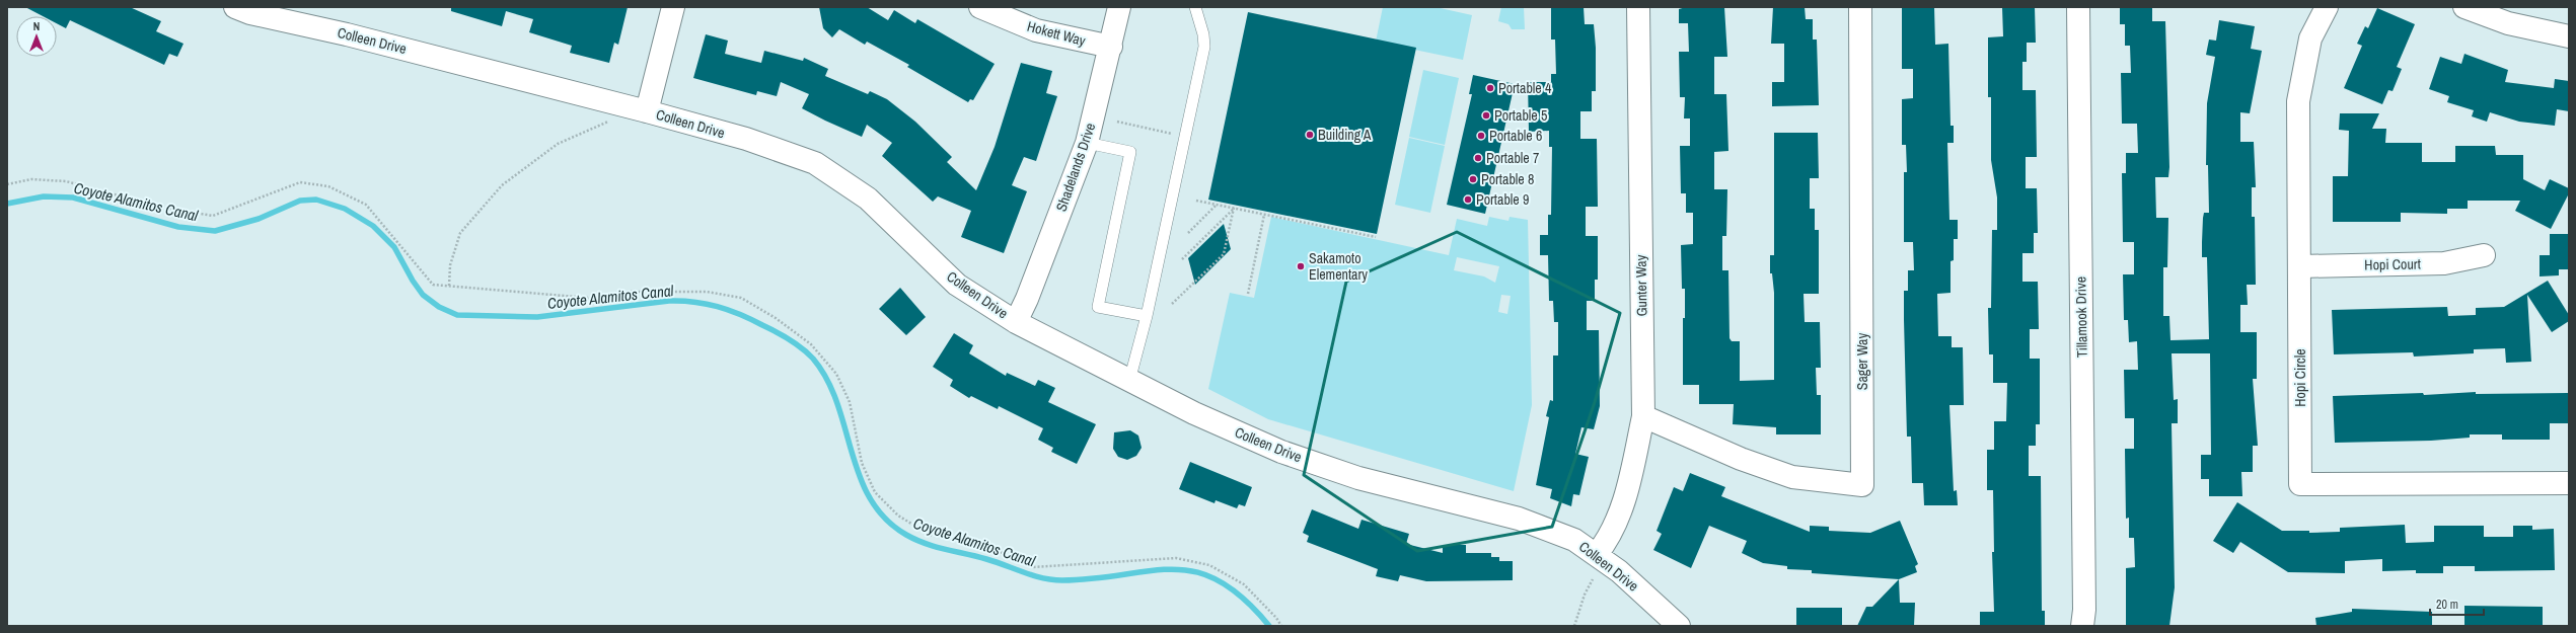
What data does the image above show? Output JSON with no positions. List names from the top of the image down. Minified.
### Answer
{"streets":{"street":["Hokett Way","Colleen Drive","Shadelands Drive","Hopi Court","Gunter Way","Tillamook Drive","Sager Way","Hopi Circle"]},"crossings":[["Hokett Way","Shadelands Drive"],["Colleen Drive","Shadelands Drive"],["Colleen Drive","Gunter Way"],["Hopi Court","Hopi Circle"],["Gunter Way","Sager Way"]],"water":["Coyote Alamitos Canal"],"places":["Portable 4","Portable 5","Building A","Portable 6","Portable 7","Portable 8","Portable 9","Sakamoto Elementary"],"scale_bar":"20 m","north":"top"}
